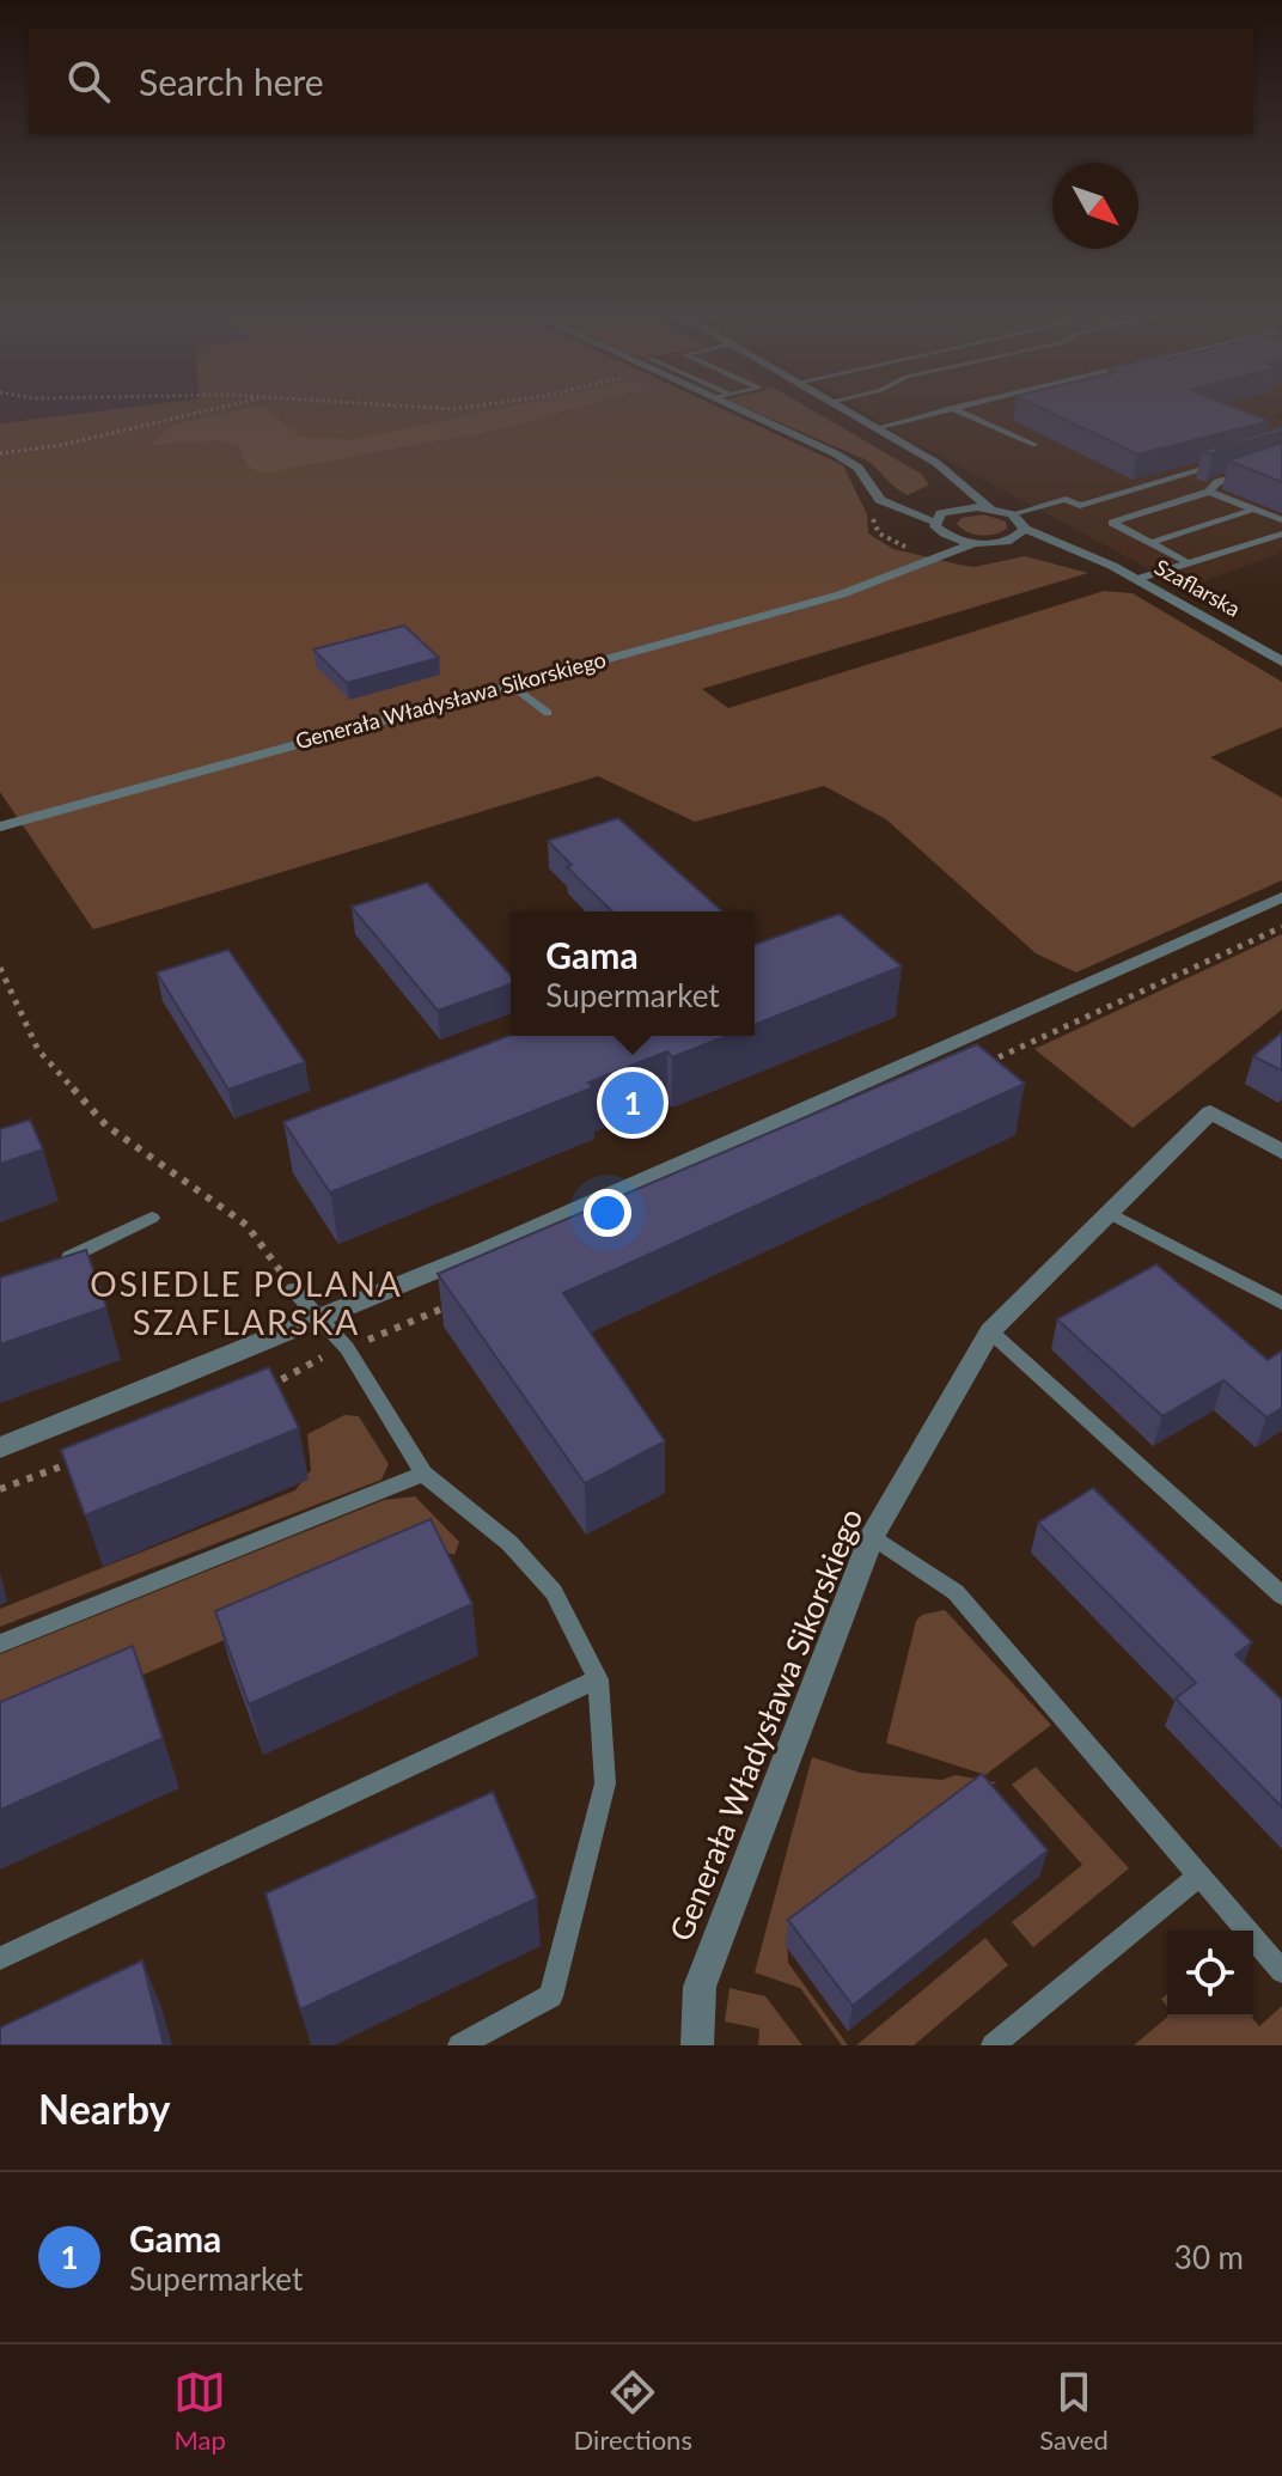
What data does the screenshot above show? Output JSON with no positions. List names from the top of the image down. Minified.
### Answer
{"streets":{"street":["Szaflarska","Generała Władysława Sikorskiego"]},"crossings":[["Szaflarska","Generała Władysława Sikorskiego"]],"districts":["OSIEDLE POLANA SZAFLARSKA"],"north":"bottom right","page":{"search":"Search here","popup":["Gama","Supermarket"],"pins":"1","heading":"Nearby","list":[{"mark":"1","name":"Gama","note":"Supermarket","value":"30 m"}],"nav":["Map","Directions","Saved"]}}
